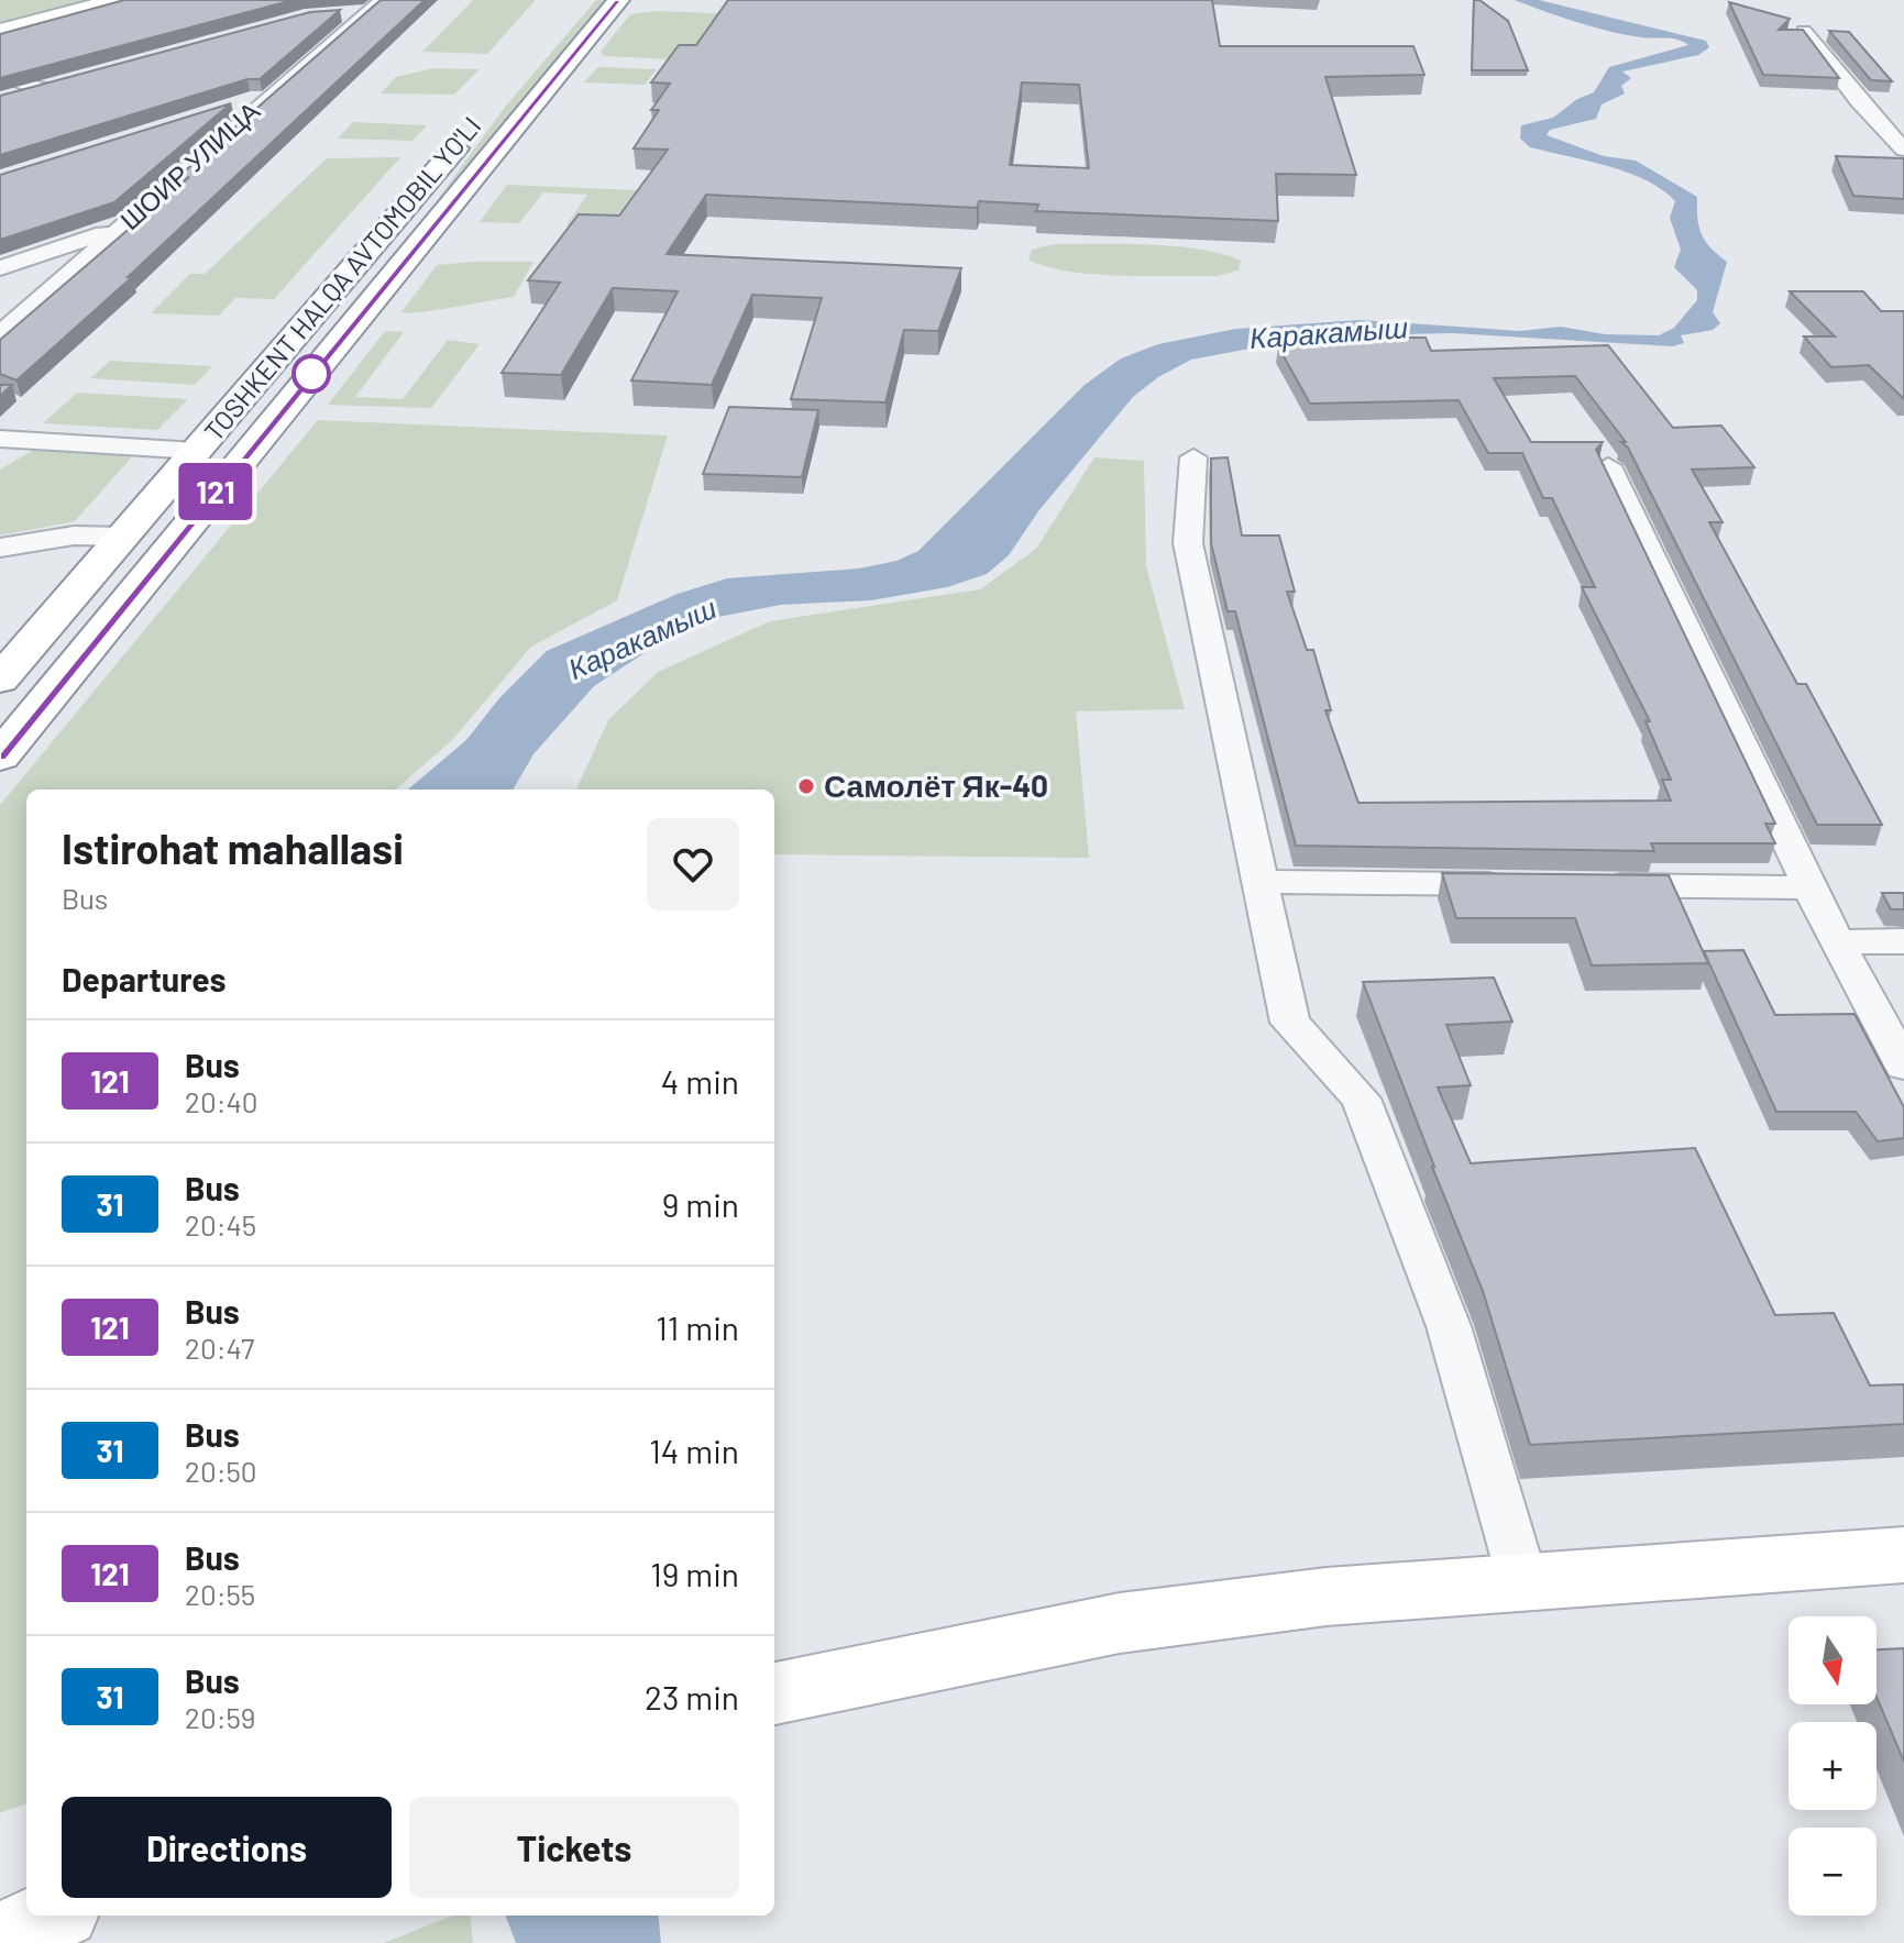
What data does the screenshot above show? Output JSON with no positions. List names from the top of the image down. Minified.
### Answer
{"streets":{"main road":["TOSHKENT HALQA AVTOMOBIL YO'LI"],"street":["ШОИР УЛИЦА"]},"water":["Каракамыш"],"places":["Самолёт Як-40"],"lines":["bus line 121"],"north":"bottom","page":{"on_map":"121","heading":[["Istirohat mahallasi","Bus"],"Departures"],"list":[{"mark":"121","name":"Bus","note":"20:40","value":"4 min"},{"mark":"31","name":"Bus","note":"20:45","value":"9 min"},{"mark":"121","name":"Bus","note":"20:47","value":"11 min"},{"mark":"31","name":"Bus","note":"20:50","value":"14 min"},{"mark":"121","name":"Bus","note":"20:55","value":"19 min"},{"mark":"31","name":"Bus","note":"20:59","value":"23 min"}],"map_buttons":["+","−"],"buttons":["Directions","Tickets"]}}
